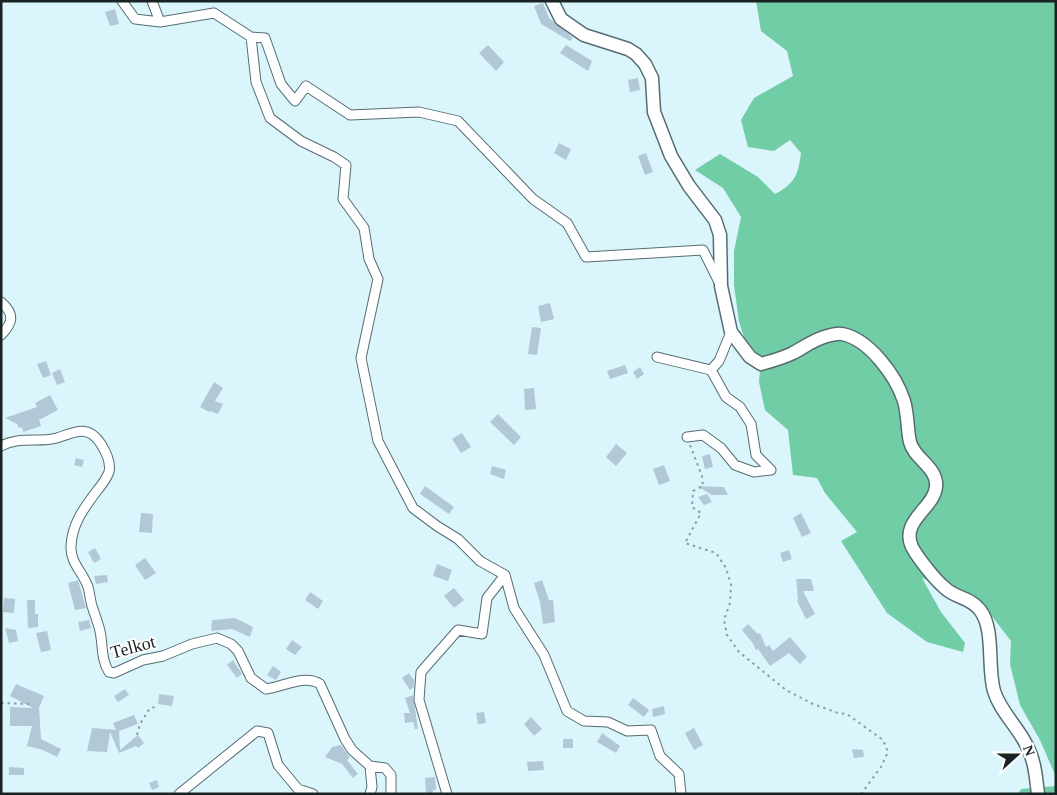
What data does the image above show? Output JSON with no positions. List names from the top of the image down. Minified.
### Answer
{"streets":{"street":["Telkot"]},"north":"right"}
